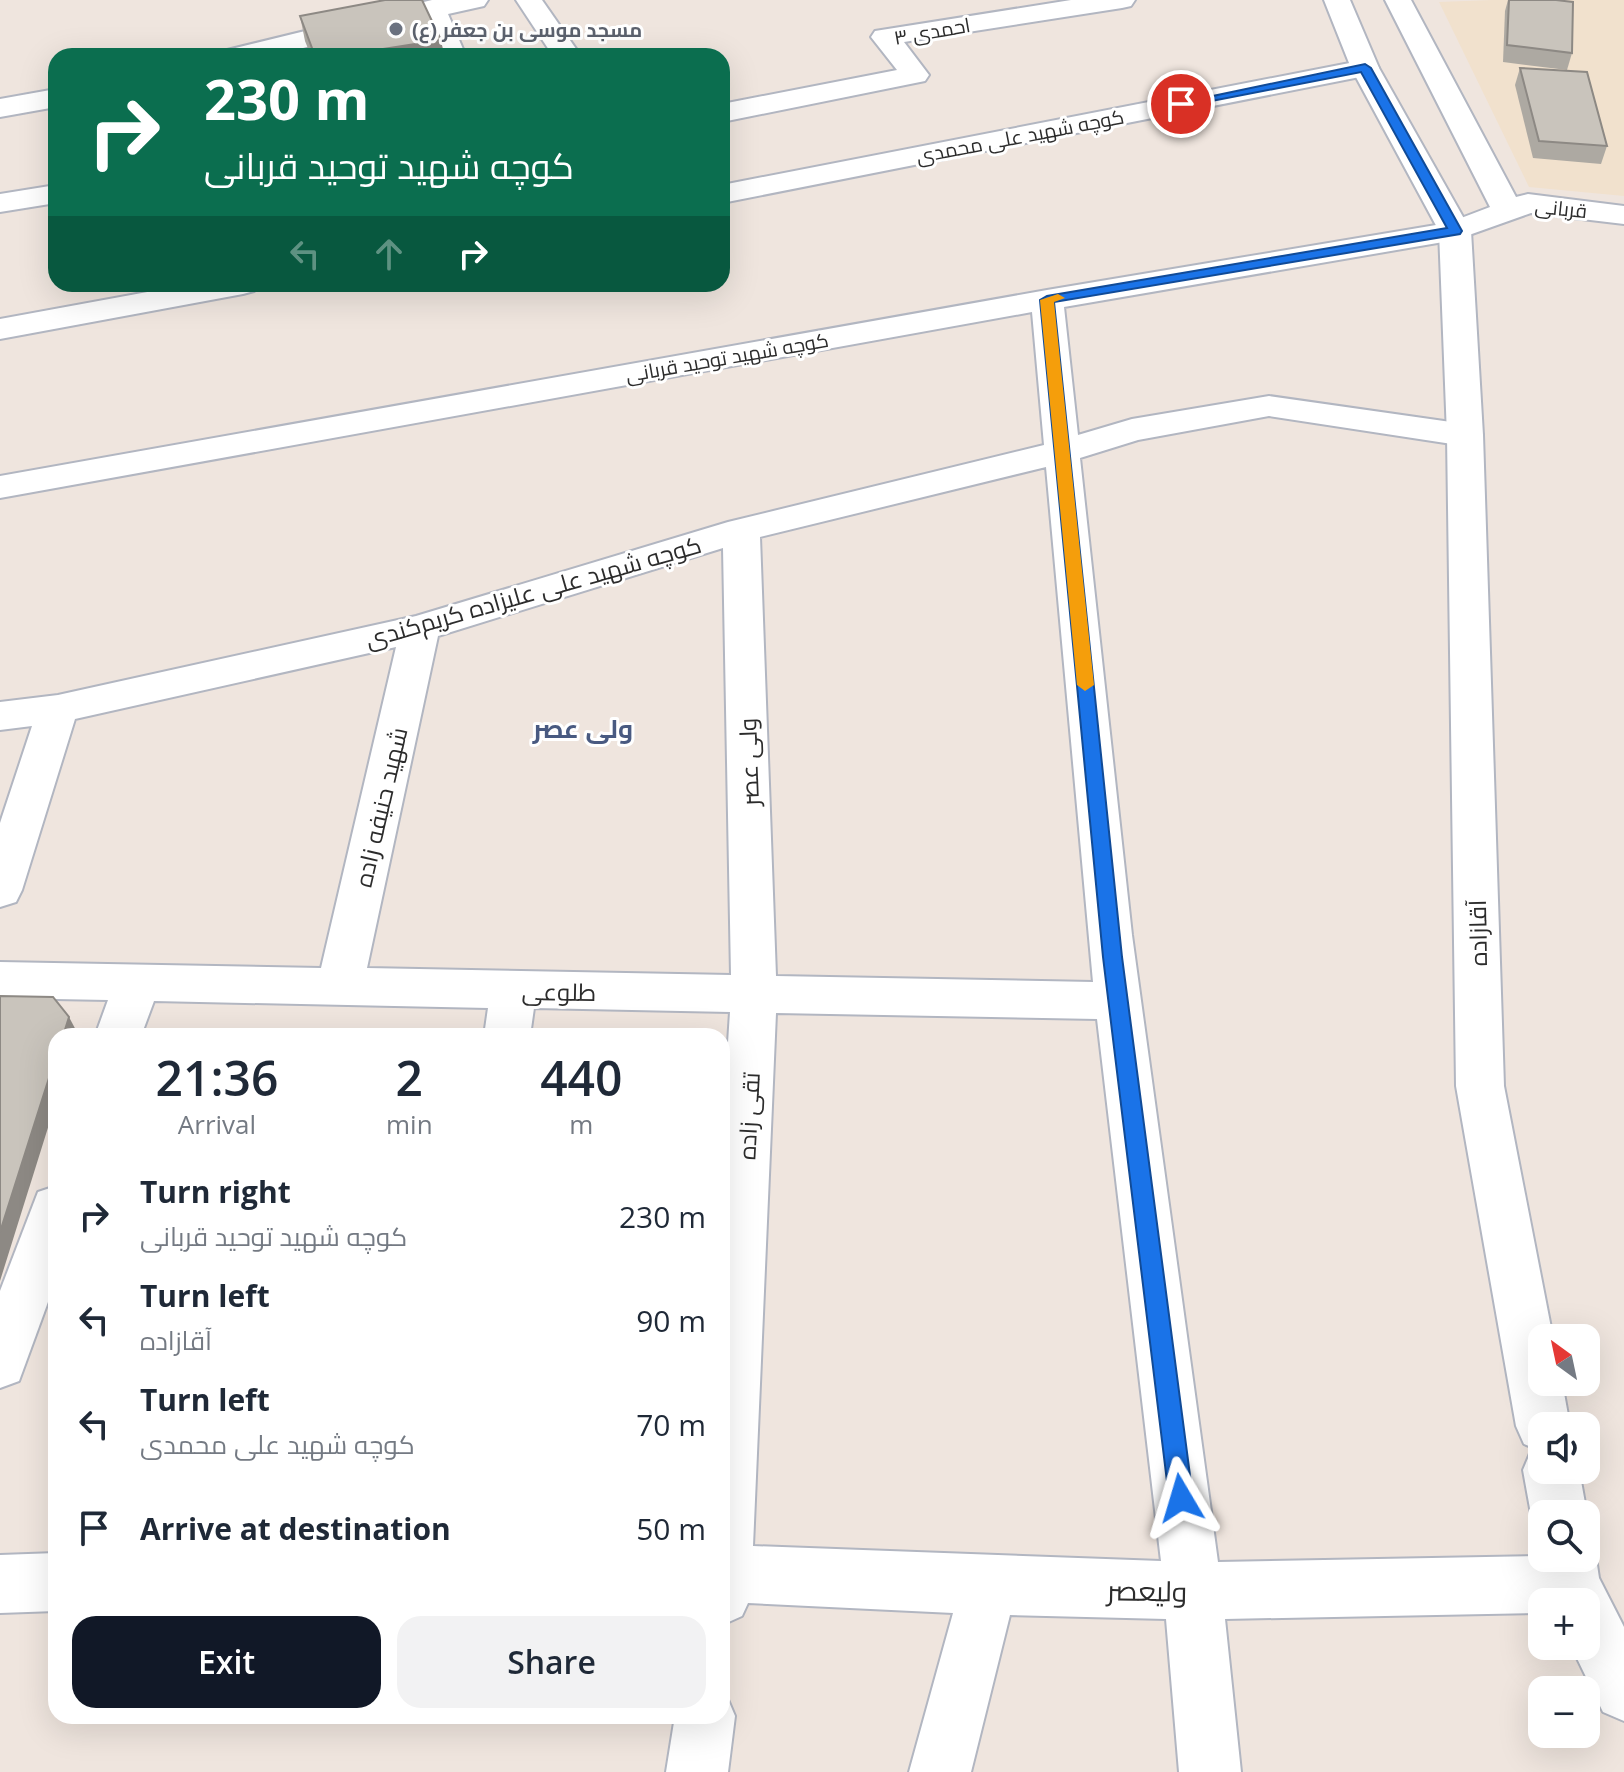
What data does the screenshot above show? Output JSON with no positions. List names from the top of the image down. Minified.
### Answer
{"streets":{"street":["احمدی ۳","کوچه شهید علی محمدی","قربانی","کوچه شهید توحید قربانی","کوچه شهید علی علیزاده کریم‌کندی","ولی عصر","شهید حنیفه زاده","آقازاده","طلوعی","تقی زاده","ولیعصر"]},"crossings":[["کوچه شهید علی محمدی","آقازاده"],["قربانی","کوچه شهید توحید قربانی"],["قربانی","آقازاده"],["کوچه شهید توحید قربانی","آقازاده"],["کوچه شهید علی علیزاده کریم‌کندی","ولی عصر"],["کوچه شهید علی علیزاده کریم‌کندی","شهید حنیفه زاده"],["ولی عصر","طلوعی"],["ولی عصر","تقی زاده"],["شهید حنیفه زاده","طلوعی"],["طلوعی","تقی زاده"]],"districts":["ولی عصر"],"places":["مسجد موسی بن جعفر (ع)"],"north":"top left","page":{"turn":["230 m","کوچه شهید توحید قربانی"],"eta":["21:36","Arrival","2","min","440","m"],"list":[{"name":"Turn right","note":"کوچه شهید توحید قربانی","value":"230 m"},{"name":"Turn left","note":"آقازاده","value":"90 m"},{"name":"Turn left","note":"کوچه شهید علی محمدی","value":"70 m"},{"name":"Arrive at destination","value":"50 m"}],"map_buttons":["+","−"],"buttons":["Exit","Share"]}}
